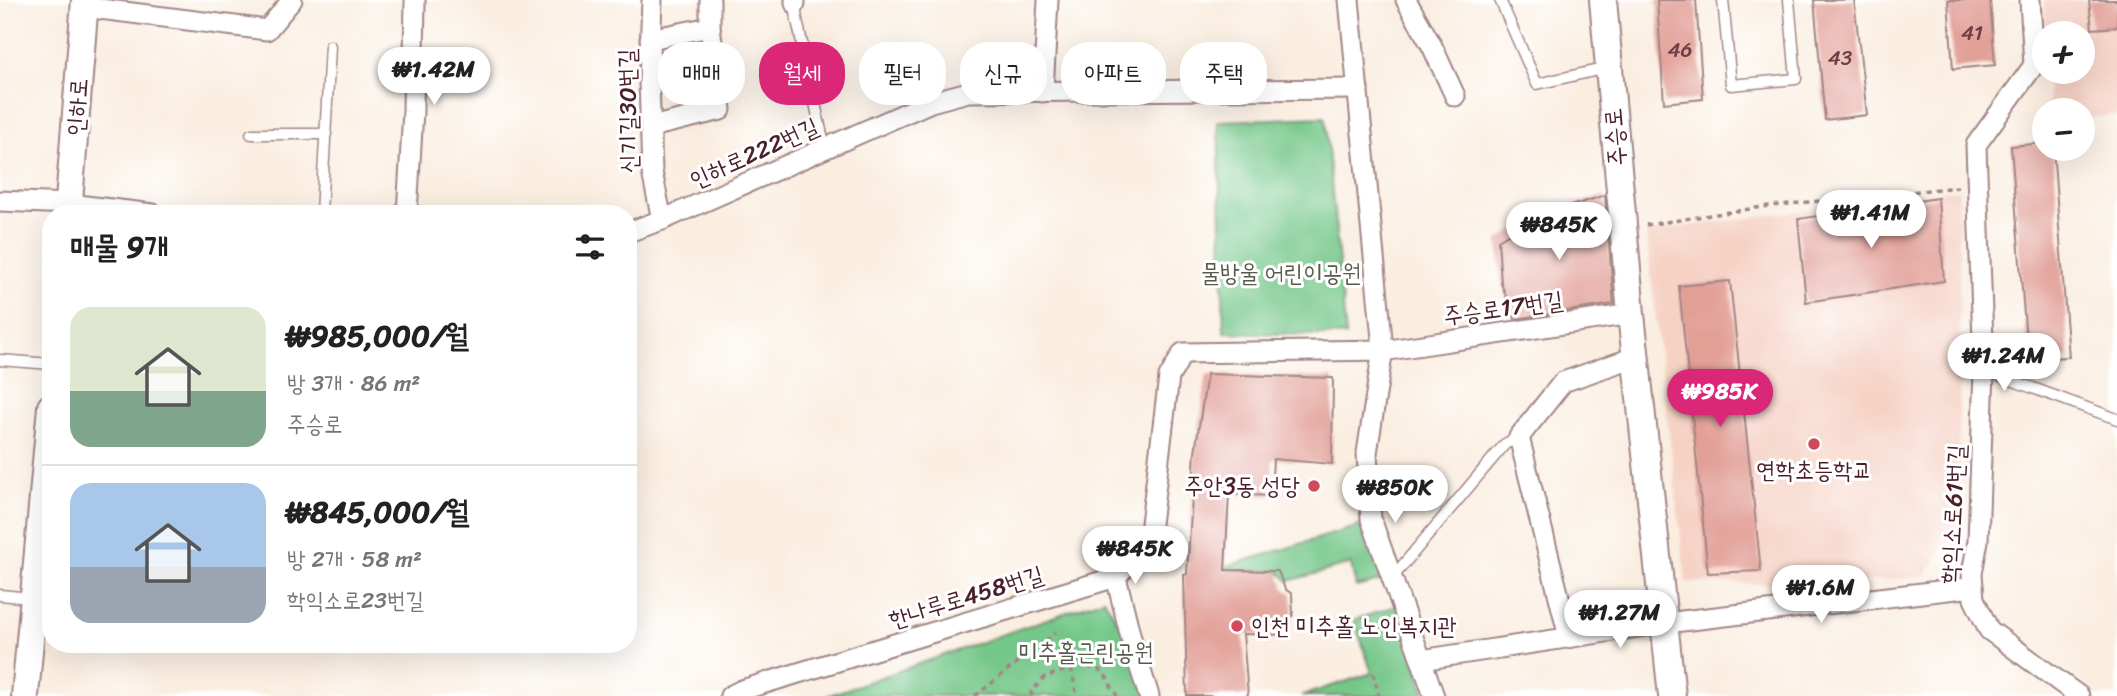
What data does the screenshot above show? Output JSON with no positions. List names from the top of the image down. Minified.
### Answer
{"streets":{"street":["인하로","신기길30번길","주승로","인하로222번길","주승로17번길","학익소로61번길","한나루로458번길"]},"crossings":[["신기길30번길","인하로222번길"],["주승로","주승로17번길"]],"parks":["물방울 어린이공원","미추홀근린공원"],"places":["연학초등학교","주안3동 성당","인천 미추홀 노인복지관"],"house_numbers":["41","46","43"],"page":{"map_buttons":["+","−"],"chip":["매매","월세","필터","신규","아파트","주택"],"price":["₩1.42M","₩1.41M","₩845K","₩1.24M","₩985K","₩850K","₩845K","₩1.6M","₩1.27M"],"heading":"매물 9개","list":[{"name":"₩985,000/월","note":"방 3개 · 86 m² · 주승로"},{"name":"₩845,000/월","note":"방 2개 · 58 m² · 학익소로23번길"}]}}
